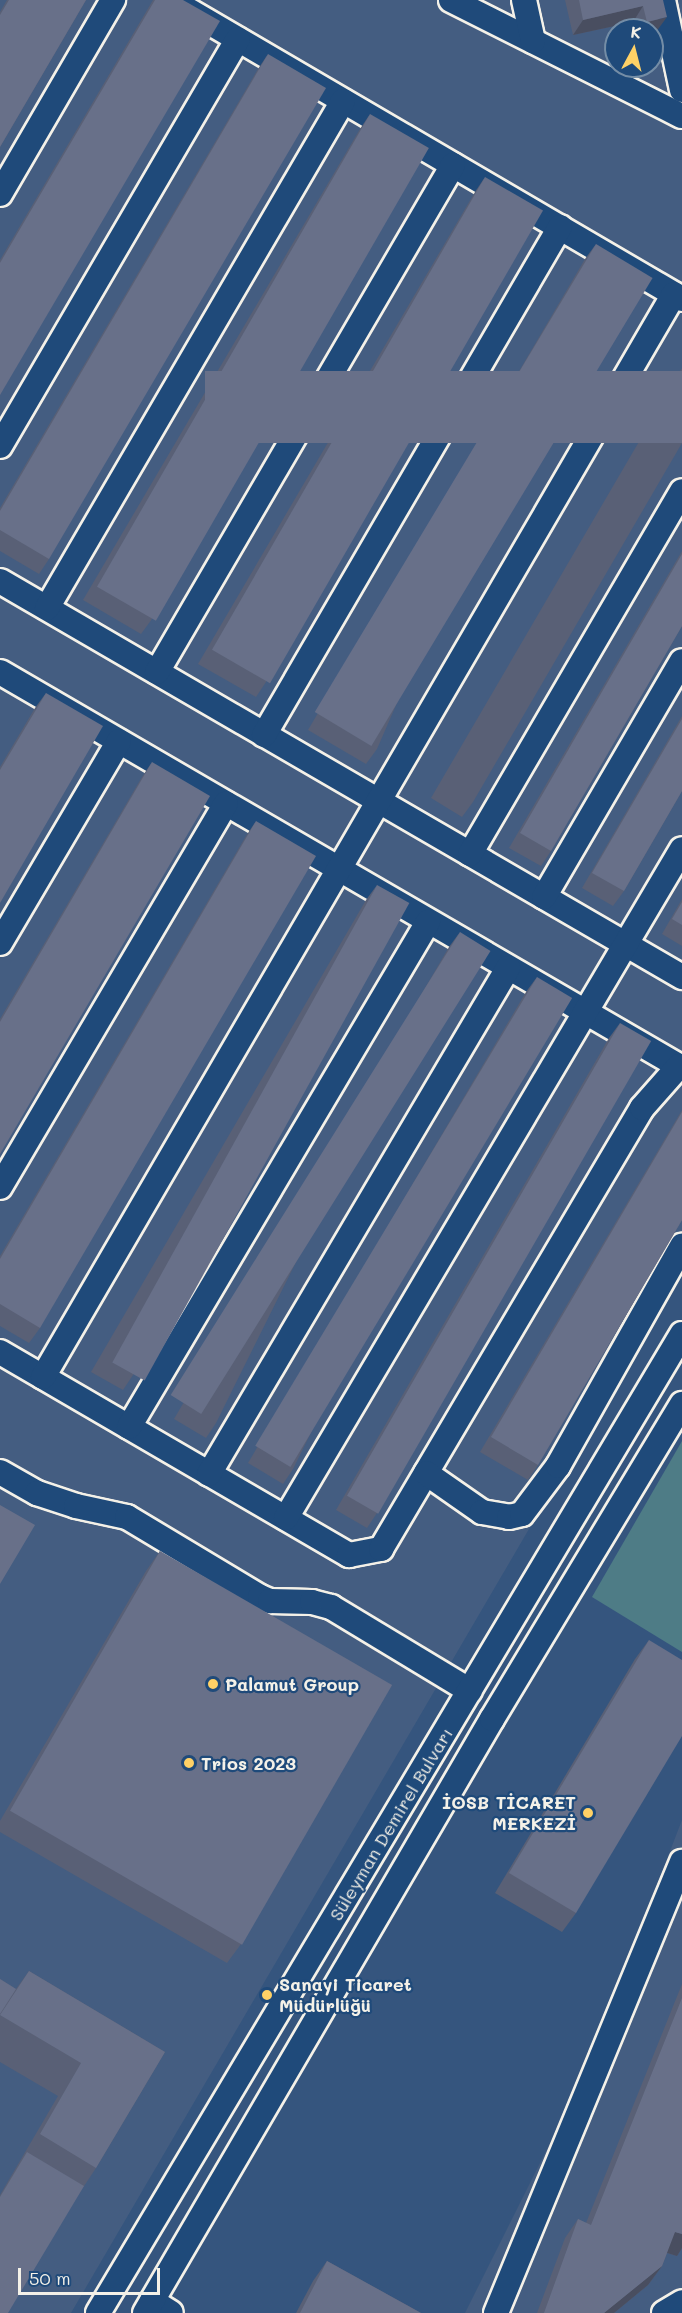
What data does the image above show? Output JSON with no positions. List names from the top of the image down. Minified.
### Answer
{"streets":{"street":["Süleyman Demirel Bulvarı"]},"places":["Palamut Group","Trios 2023","İOSB TİCARET MERKEZİ","Sanayi Ticaret Müdürlüğü"],"scale_bar":"50 m","north":"top"}
